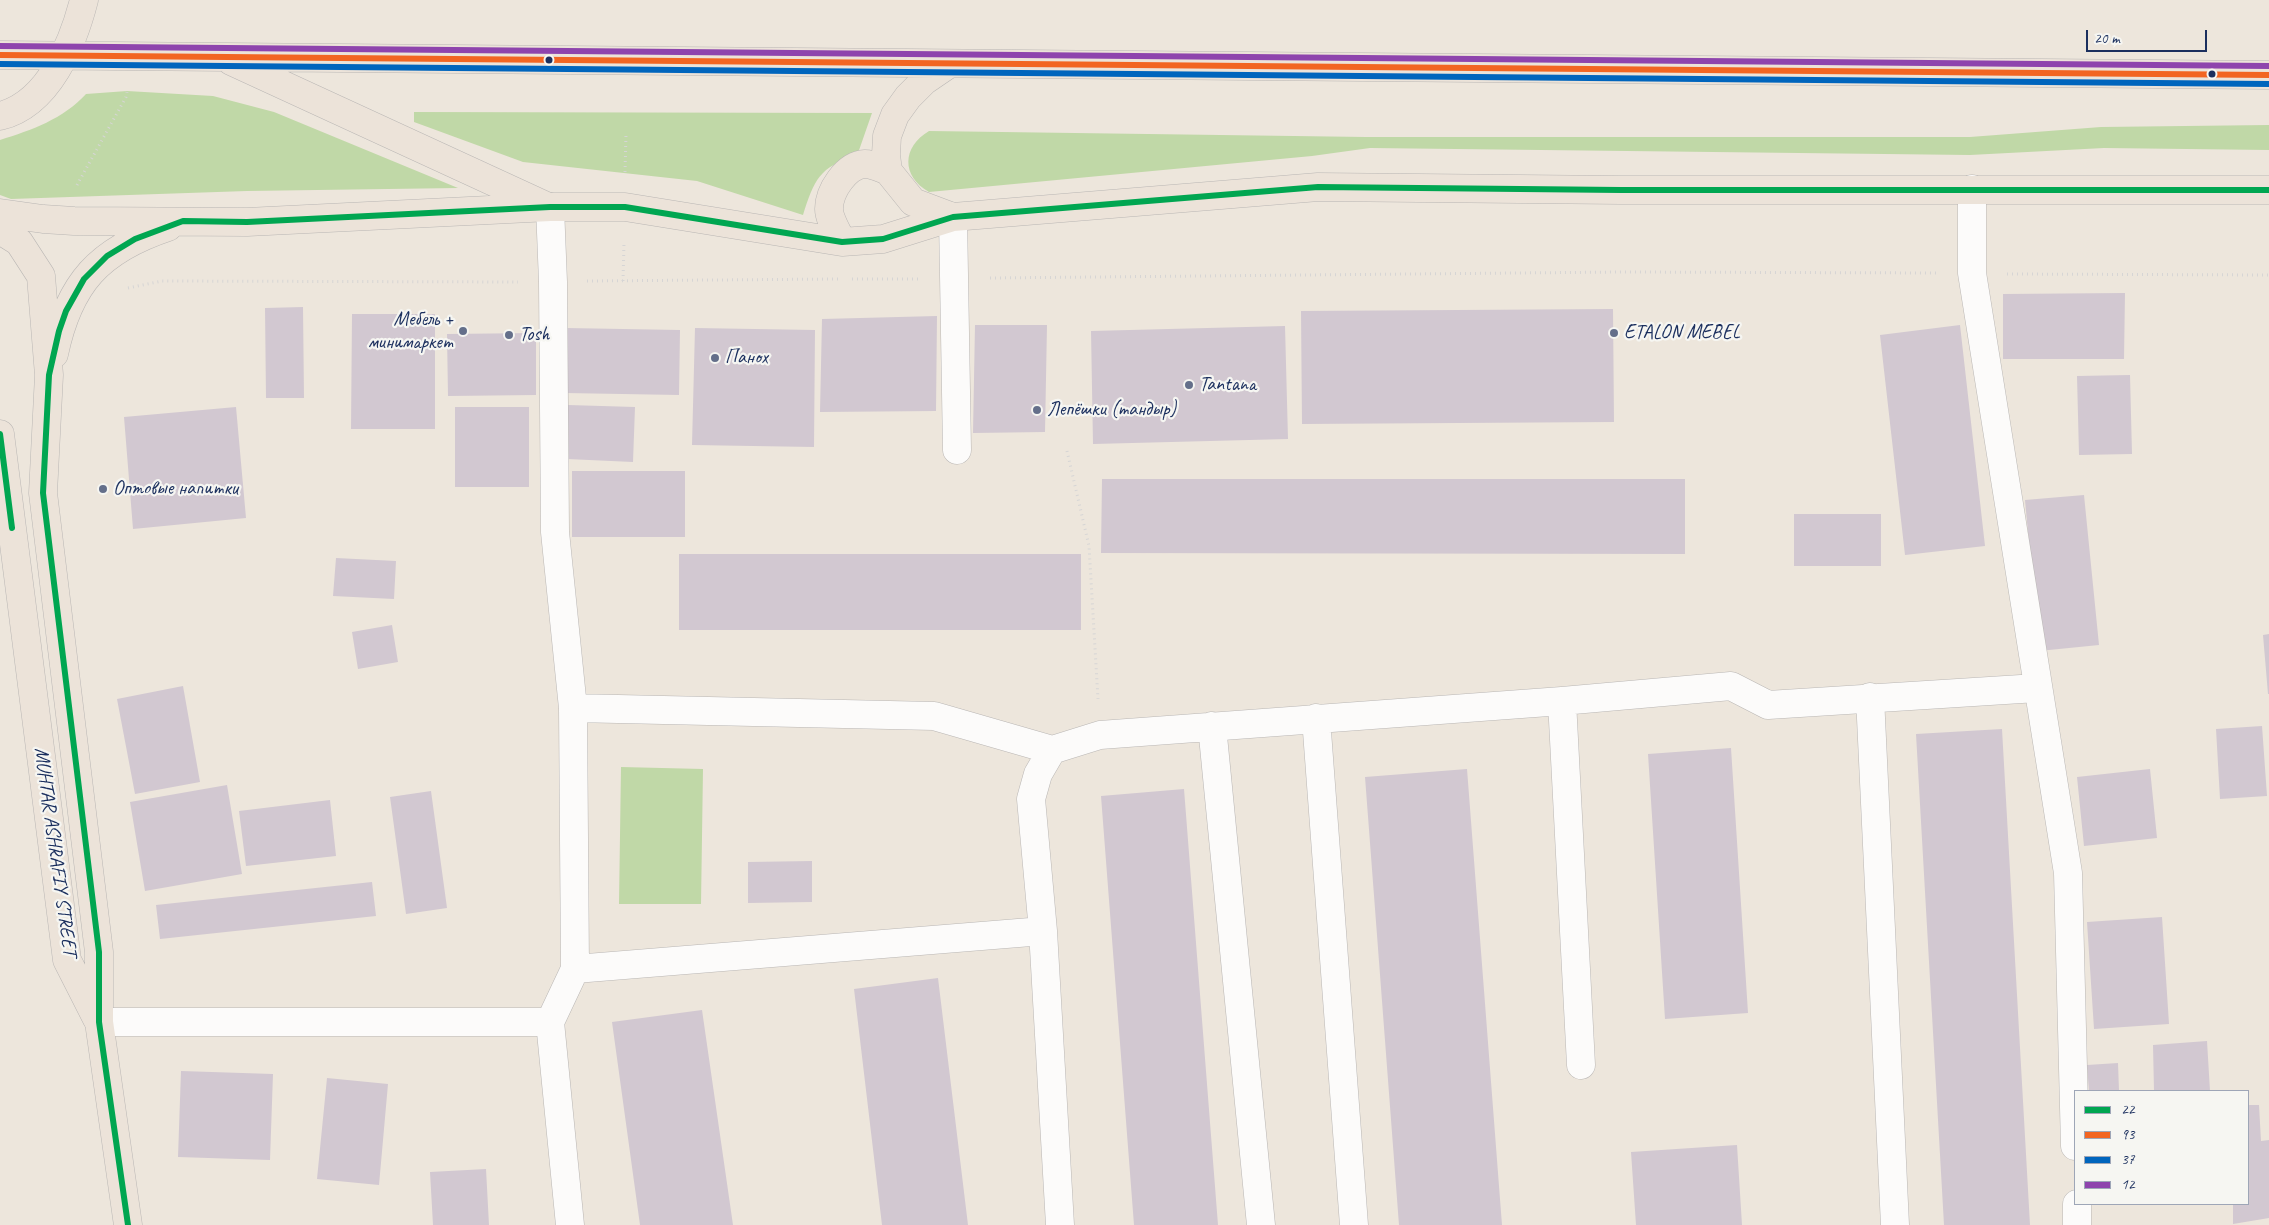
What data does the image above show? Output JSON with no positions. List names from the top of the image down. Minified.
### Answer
{"streets":{"main road":["MUHTAR ASHRAFIY STREET"]},"places":["Мебель + минимаркет","ETALON MEBEL","Tosh","Панох","Tantana","Лепёшки (тандыр)","Оптовые напитки"],"lines":["transit line 12","transit line 93","transit line 37","transit line 22"],"legend":["22","93","37","12"],"scale_bar":"20 m"}
